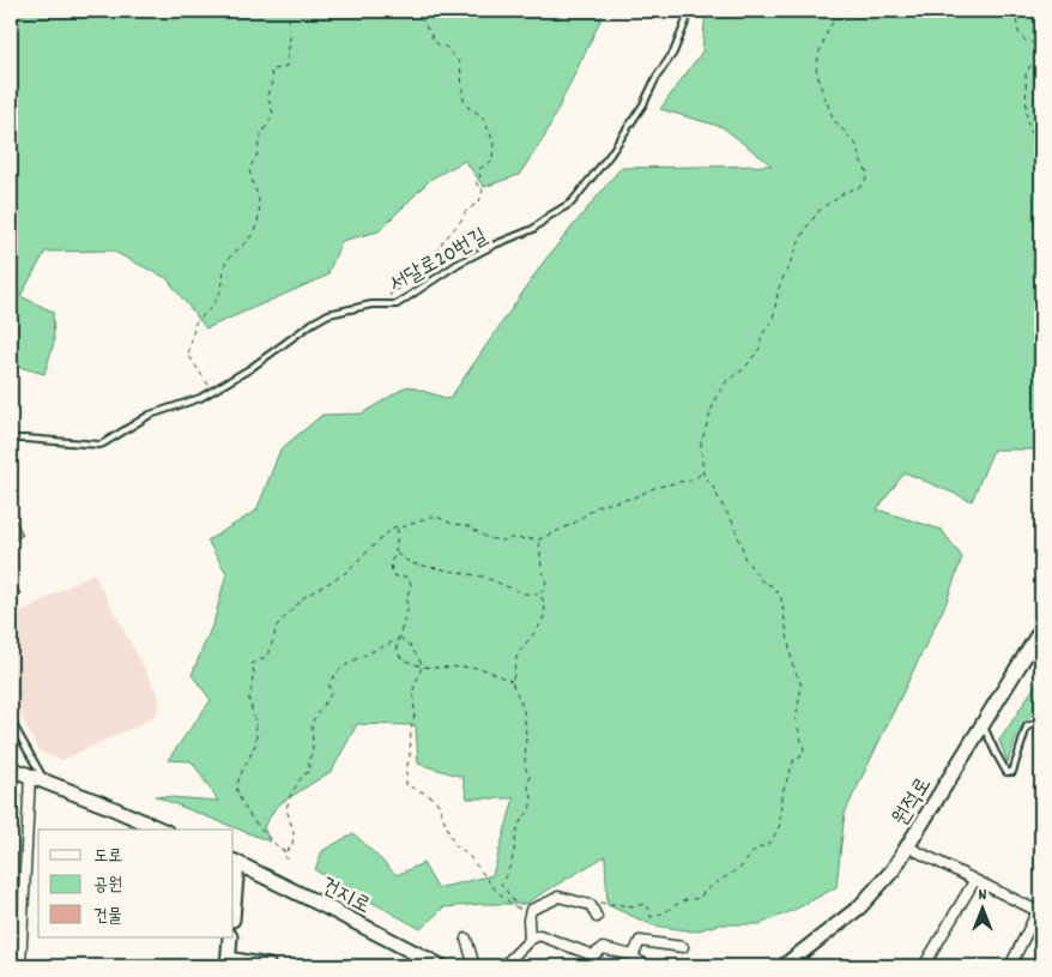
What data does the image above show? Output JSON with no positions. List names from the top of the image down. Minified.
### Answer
{"streets":{"street":["원적로","건지로"],"lane":["서달로20번길"]},"legend":["도로","공원","건물"],"north":"top"}
